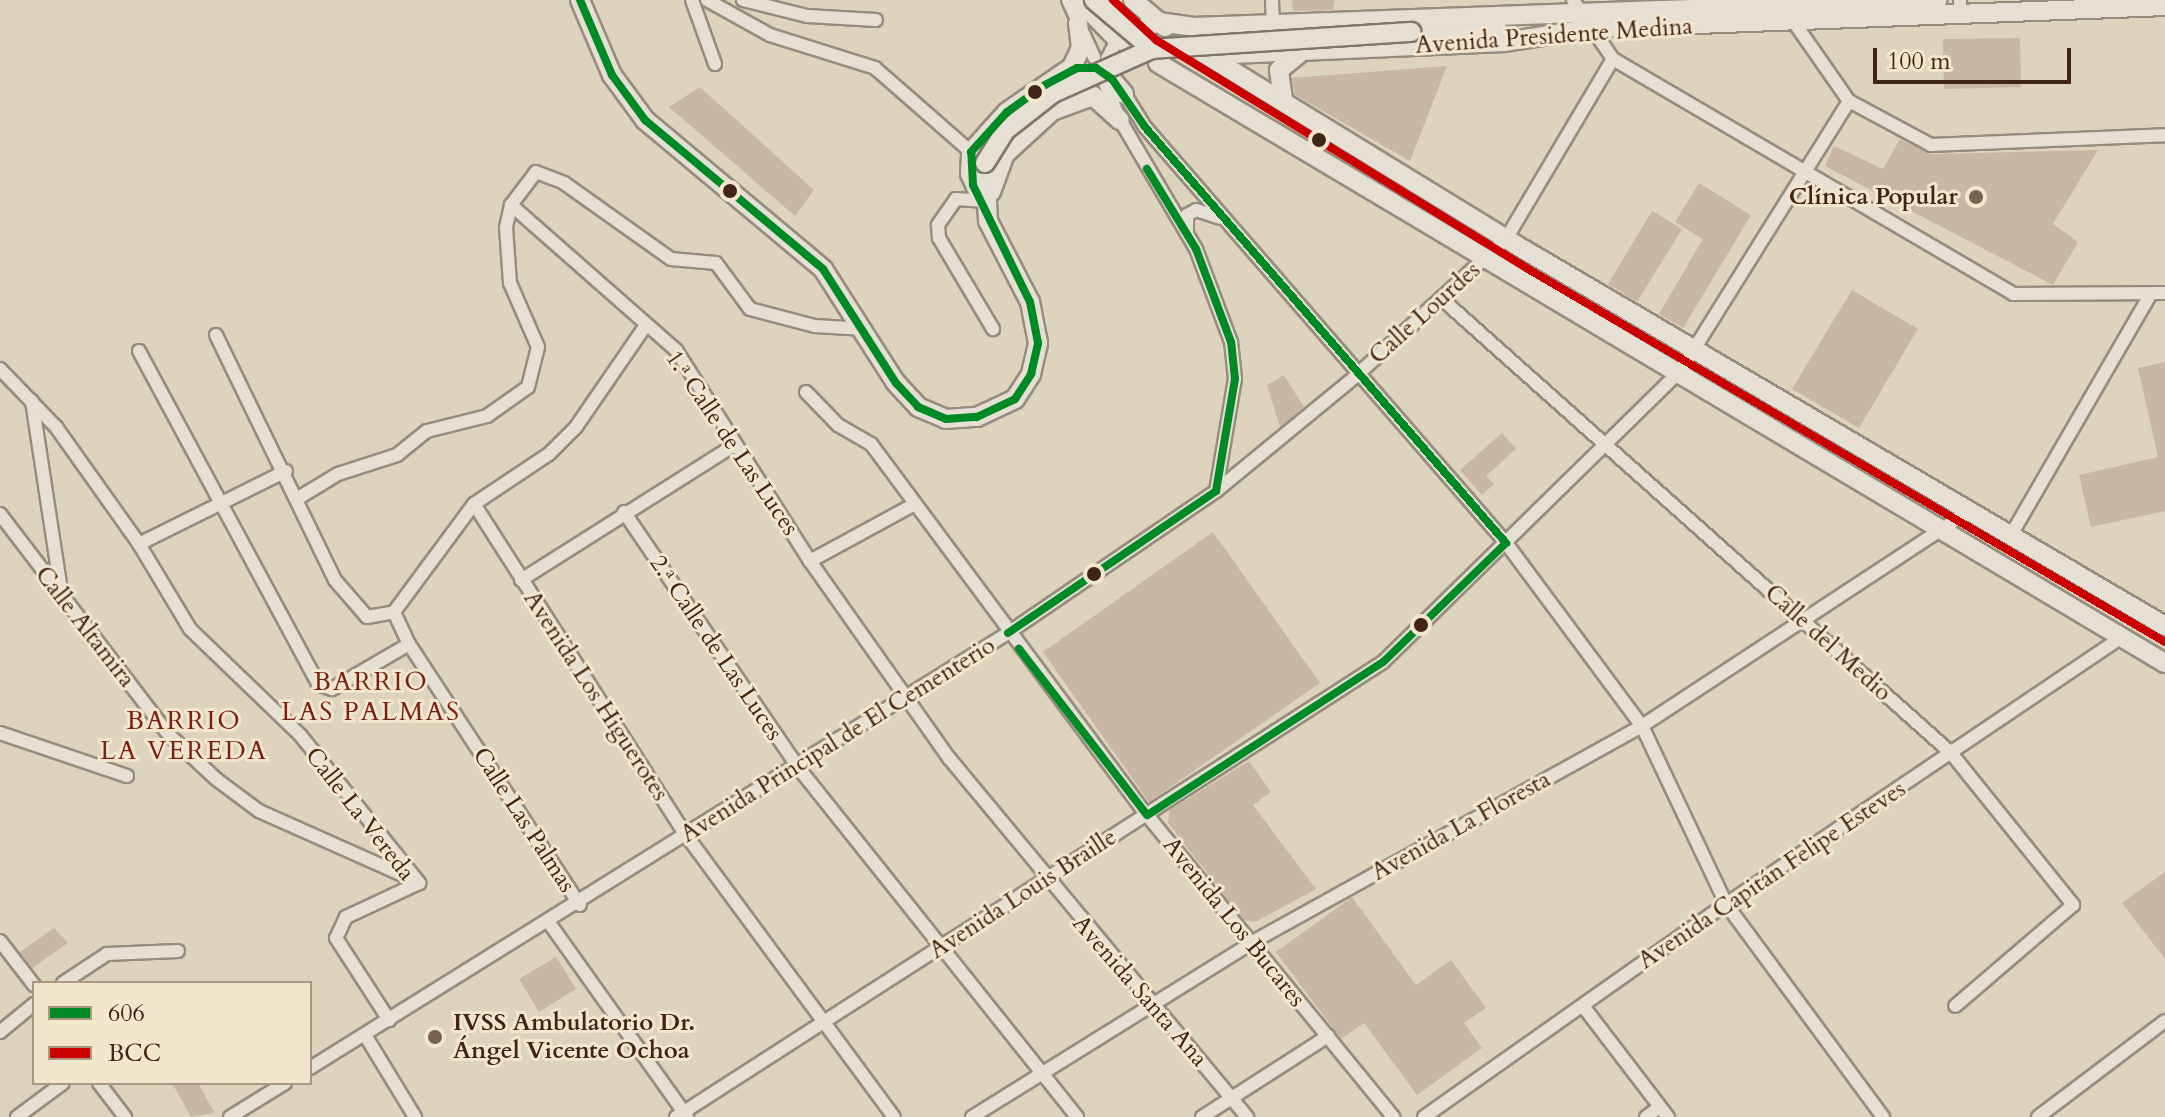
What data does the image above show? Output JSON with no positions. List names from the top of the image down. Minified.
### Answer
{"streets":{"street":["Avenida Presidente Medina","Calle Lourdes","1.ª Calle de Las Luces","Calle Altamira","Calle del Medio","2.ª Calle de Las Luces","Avenida Los Higuerotes","Avenida Principal de El Cementerio","Calle La Vereda","Calle Las Palmas","Avenida La Floresta","Avenida Capitán Felipe Esteves","Avenida Louis Braille","Avenida Los Bucares","Avenida Santa Ana"]},"crossings":[["Calle Lourdes","Calle del Medio"],["Calle Lourdes","Avenida Principal de El Cementerio"],["1.ª Calle de Las Luces","Avenida Principal de El Cementerio"],["1.ª Calle de Las Luces","Avenida Santa Ana"],["Calle Altamira","Calle La Vereda"],["Calle del Medio","Avenida La Floresta"],["Calle del Medio","Avenida Capitán Felipe Esteves"],["Calle del Medio","Avenida Louis Braille"],["2.ª Calle de Las Luces","Avenida Principal de El Cementerio"],["2.ª Calle de Las Luces","Avenida La Floresta"],["2.ª Calle de Las Luces","Avenida Louis Braille"],["Avenida Los Higuerotes","Avenida Principal de El Cementerio"],["Avenida Los Higuerotes","Avenida Louis Braille"],["Avenida Principal de El Cementerio","Calle La Vereda"],["Avenida Principal de El Cementerio","Calle Las Palmas"],["Avenida Principal de El Cementerio","Avenida Los Bucares"],["Avenida La Floresta","Avenida Los Bucares"],["Avenida La Floresta","Avenida Santa Ana"],["Avenida Louis Braille","Avenida Los Bucares"],["Avenida Louis Braille","Avenida Santa Ana"]],"districts":["BARRIO LAS PALMAS","BARRIO LA VEREDA"],"places":["Clínica Popular","IVSS Ambulatorio Dr. Ángel Vicente Ochoa"],"lines":["transit line 606","transit line BCC"],"legend":["606","BCC"],"scale_bar":"100 m"}
